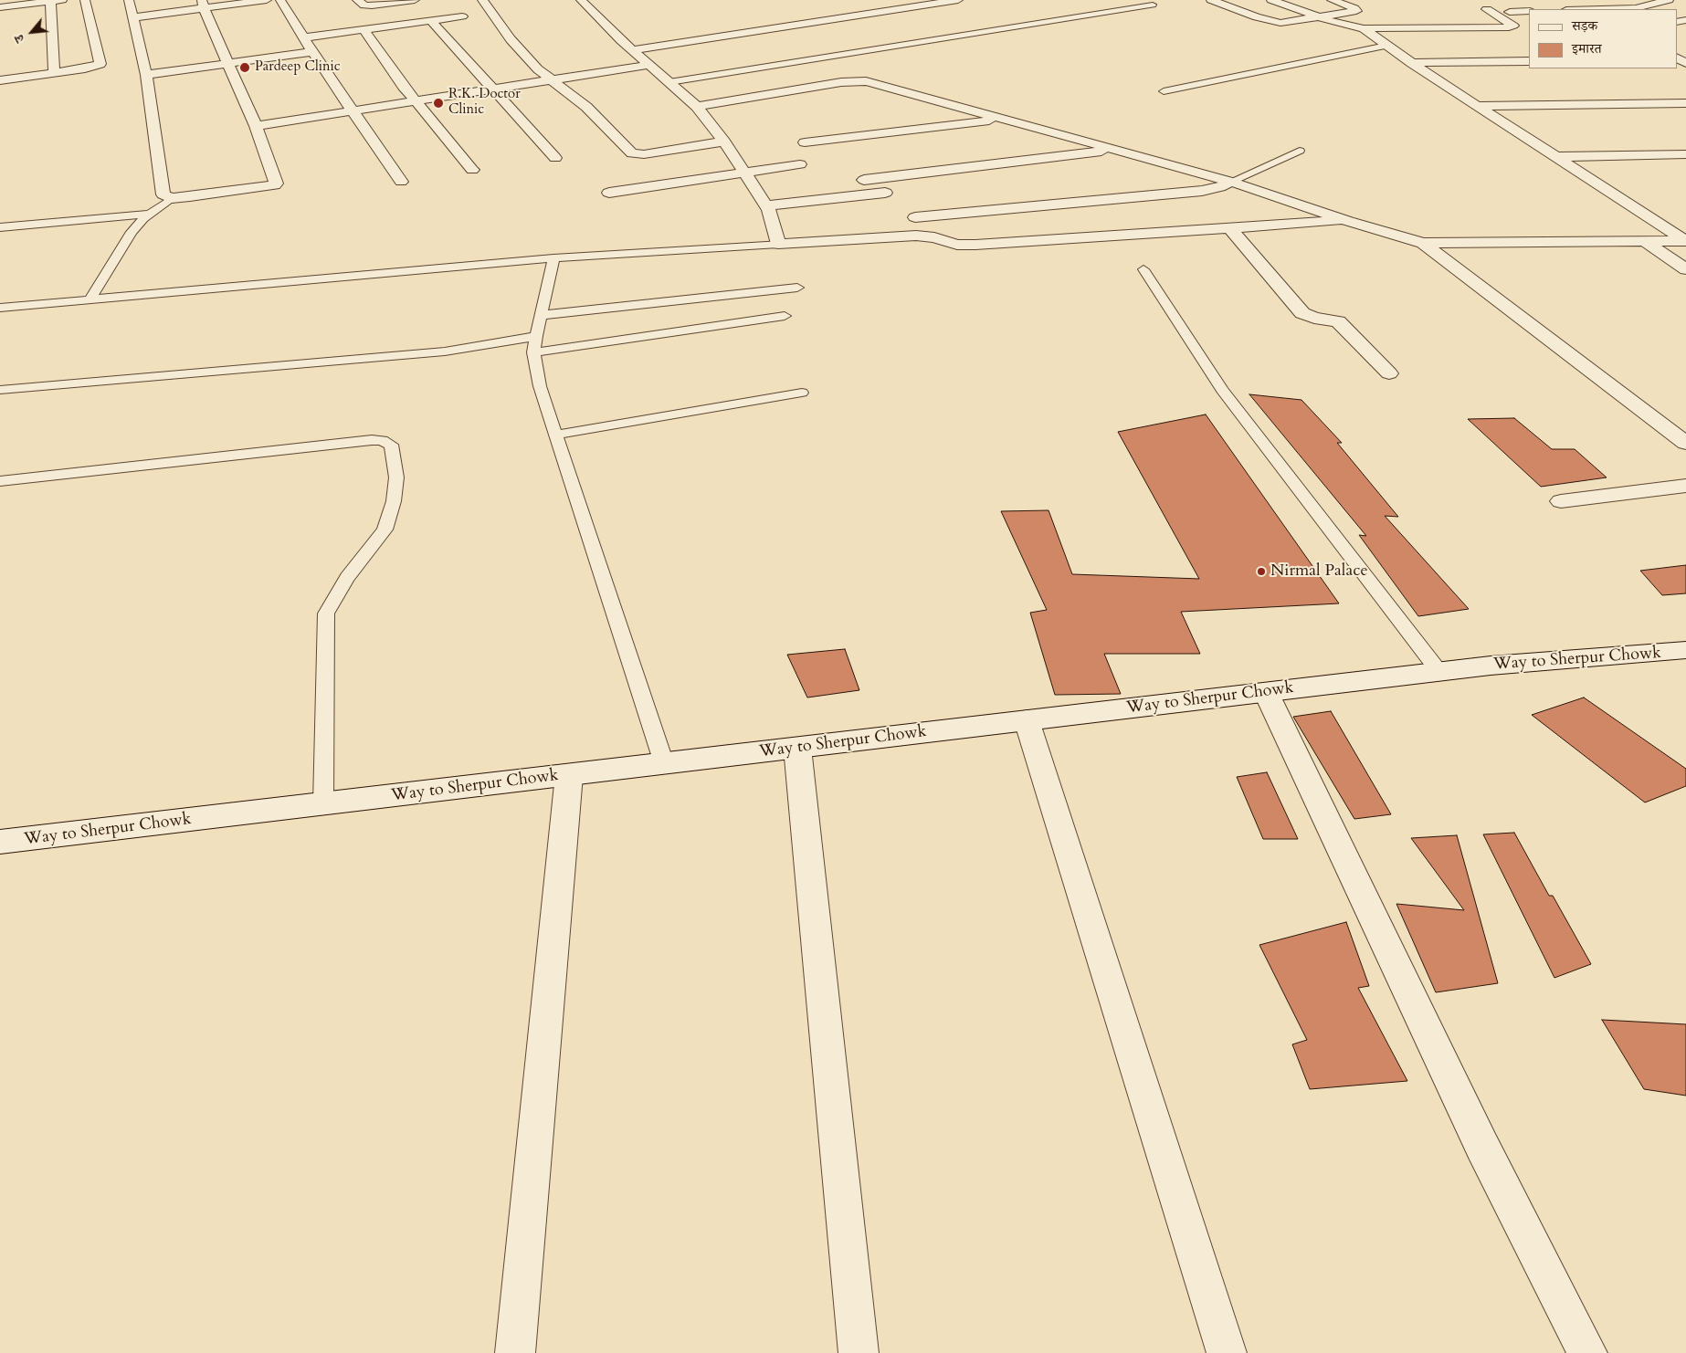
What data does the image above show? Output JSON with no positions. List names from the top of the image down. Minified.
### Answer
{"streets":{"street":["Way to Sherpur Chowk"]},"places":["Pardeep Clinic","R.K. Doctor Clinic","Nirmal Palace"],"legend":["सड़क","इमारत"],"north":"bottom left"}
